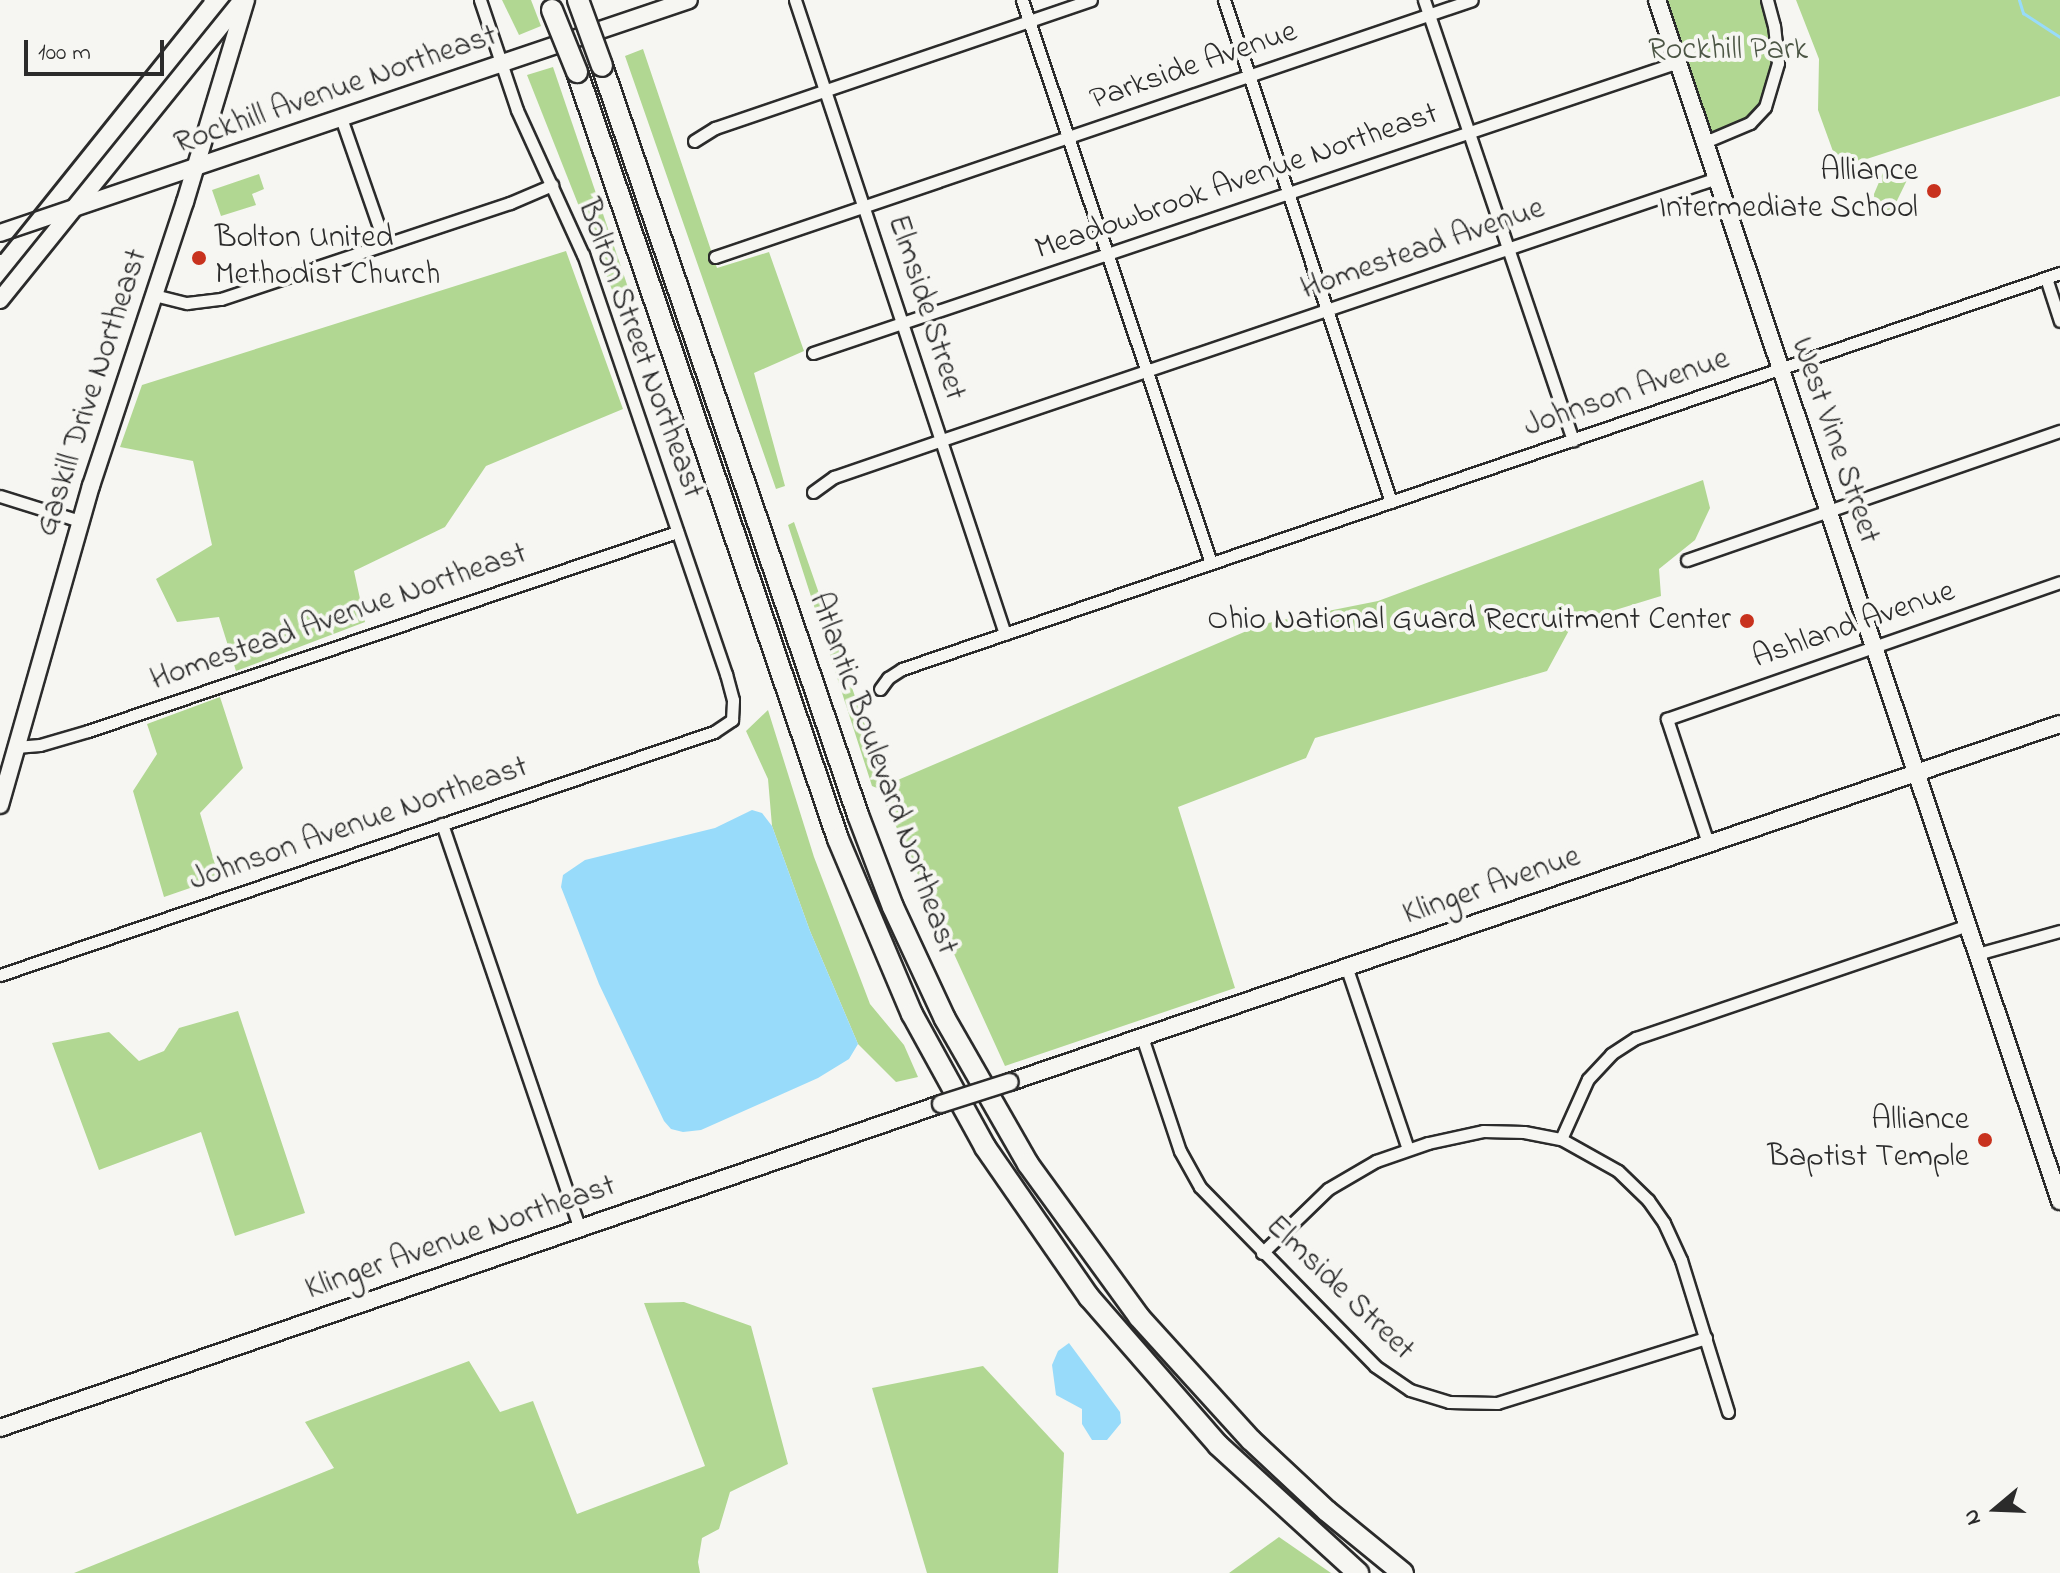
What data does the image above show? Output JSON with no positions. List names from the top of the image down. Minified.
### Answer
{"streets":{"highway":["Atlantic Boulevard Northeast"],"street":["Parkside Avenue","Rockhill Avenue Northeast","Meadowbrook Avenue Northeast","Homestead Avenue","Elmside Street","Bolton Street Northeast","Gaskill Drive Northeast","Johnson Avenue","West Vine Street","Homestead Avenue Northeast","Ashland Avenue","Johnson Avenue Northeast","Klinger Avenue","Klinger Avenue Northeast"]},"crossings":[["Parkside Avenue","Elmside Street"],["Rockhill Avenue Northeast","Bolton Street Northeast"],["Rockhill Avenue Northeast","Gaskill Drive Northeast"],["Meadowbrook Avenue Northeast","Elmside Street"],["Meadowbrook Avenue Northeast","West Vine Street"],["Homestead Avenue","West Vine Street"],["Elmside Street","Klinger Avenue"],["Bolton Street Northeast","Homestead Avenue Northeast"],["Bolton Street Northeast","Johnson Avenue Northeast"],["Gaskill Drive Northeast","Homestead Avenue Northeast"],["Johnson Avenue","West Vine Street"],["West Vine Street","Ashland Avenue"],["West Vine Street","Klinger Avenue"],["Ashland Avenue","Klinger Avenue"],["Klinger Avenue","Klinger Avenue Northeast"]],"parks":["Rockhill Park"],"places":["Alliance Intermediate School","Bolton United Methodist Church","Ohio National Guard Recruitment Center","Alliance Baptist Temple"],"scale_bar":"100 m","north":"left"}
